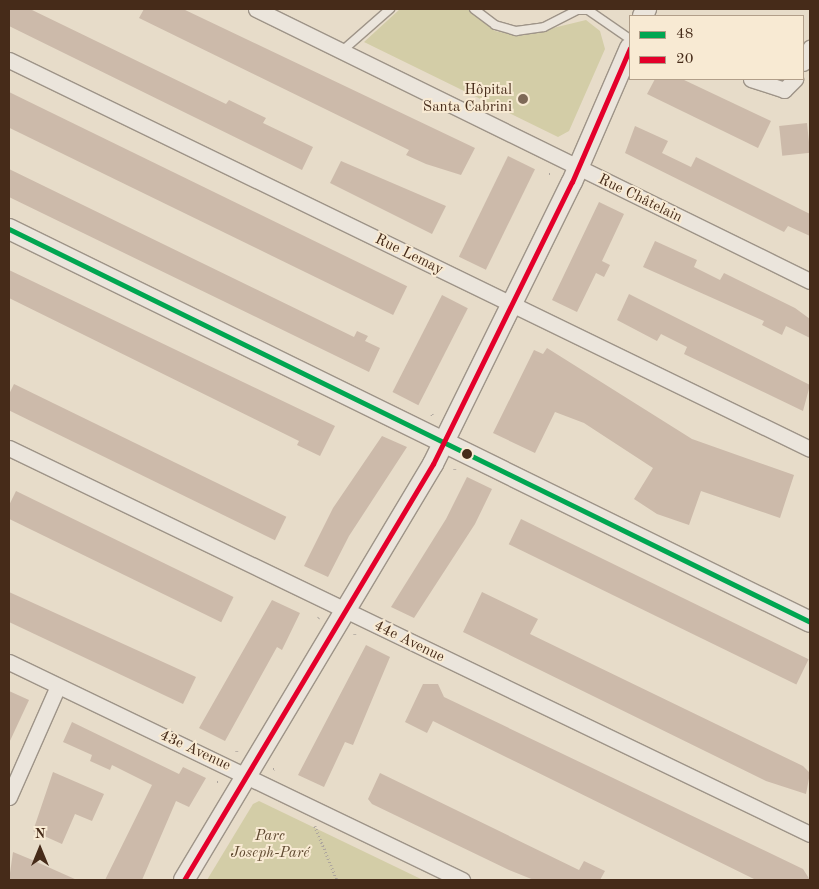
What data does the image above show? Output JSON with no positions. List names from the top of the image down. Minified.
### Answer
{"streets":{"street":["Rue Châtelain","Rue Lemay","44e Avenue","43e Avenue"]},"parks":["Parc Joseph-Paré"],"places":["Hôpital Santa Cabrini"],"lines":["transit line 20","transit line 48"],"legend":["48","20"],"north":"top"}
